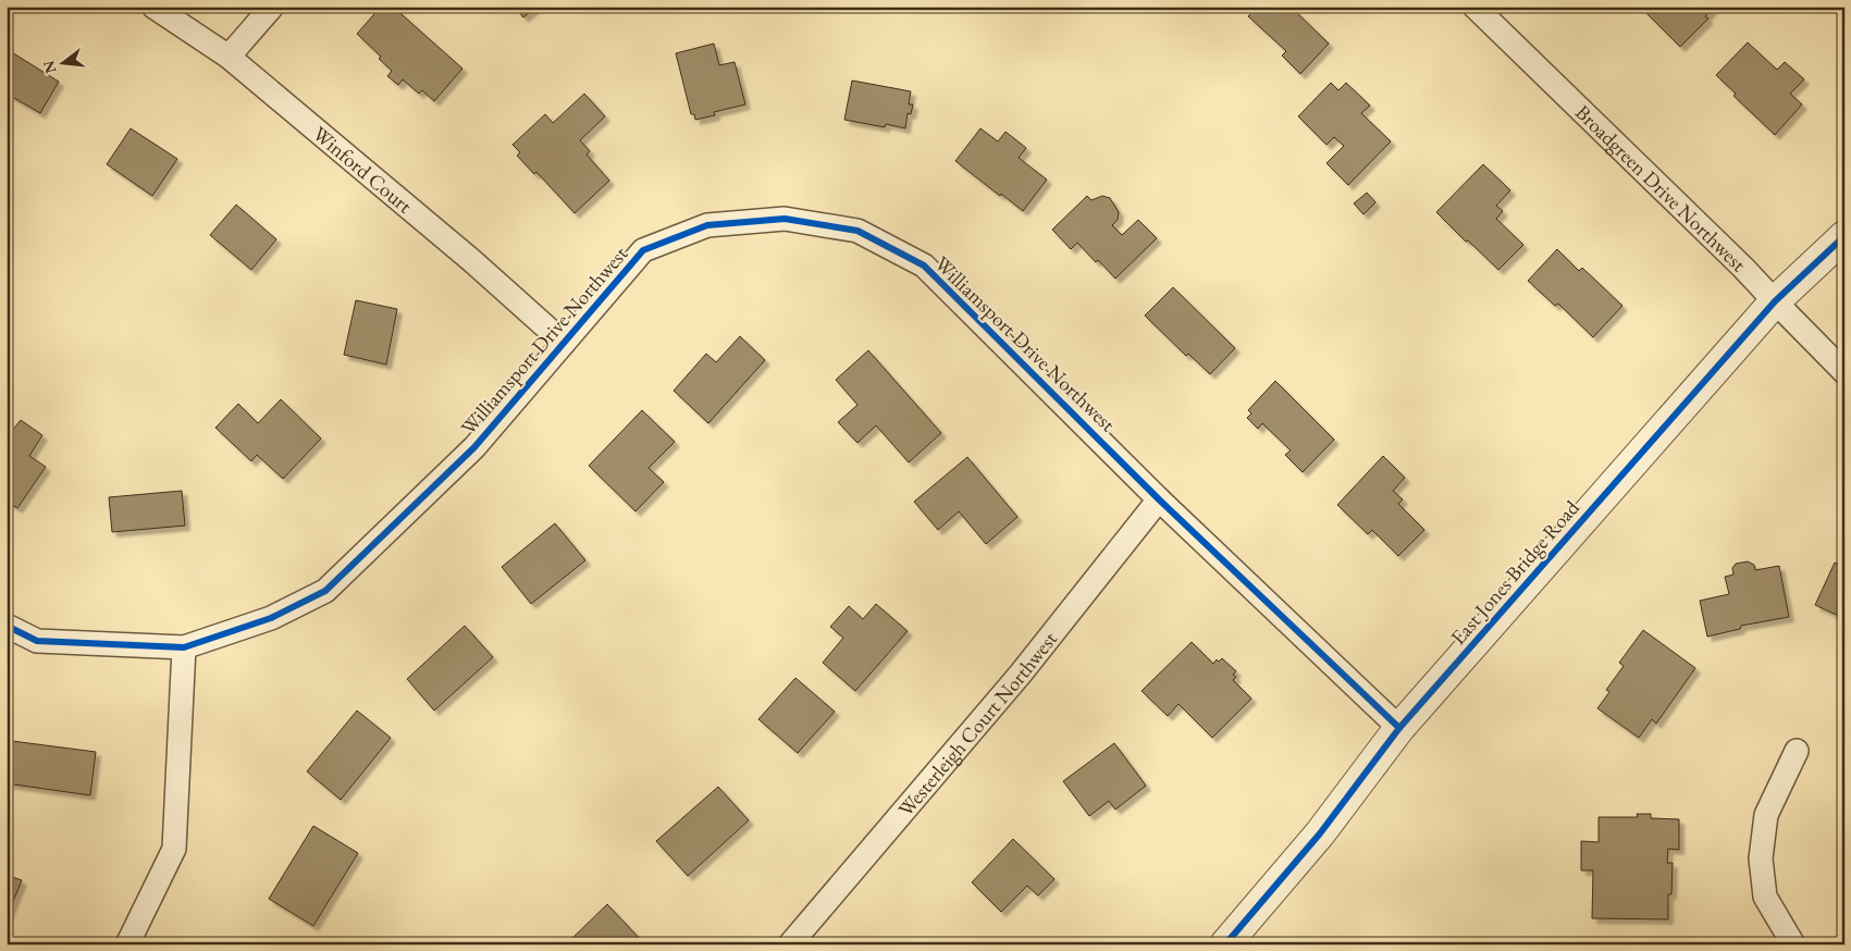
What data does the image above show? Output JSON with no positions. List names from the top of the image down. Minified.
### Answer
{"streets":{"street":["Winford Court","Broadgreen Drive Northwest","Williamsport Drive Northwest","East Jones Bridge Road","Westerleigh Court Northwest"]},"crossings":[["Winford Court","Williamsport Drive Northwest"],["Broadgreen Drive Northwest","East Jones Bridge Road"],["Williamsport Drive Northwest","East Jones Bridge Road"],["Williamsport Drive Northwest","Westerleigh Court Northwest"]],"north":"left"}
